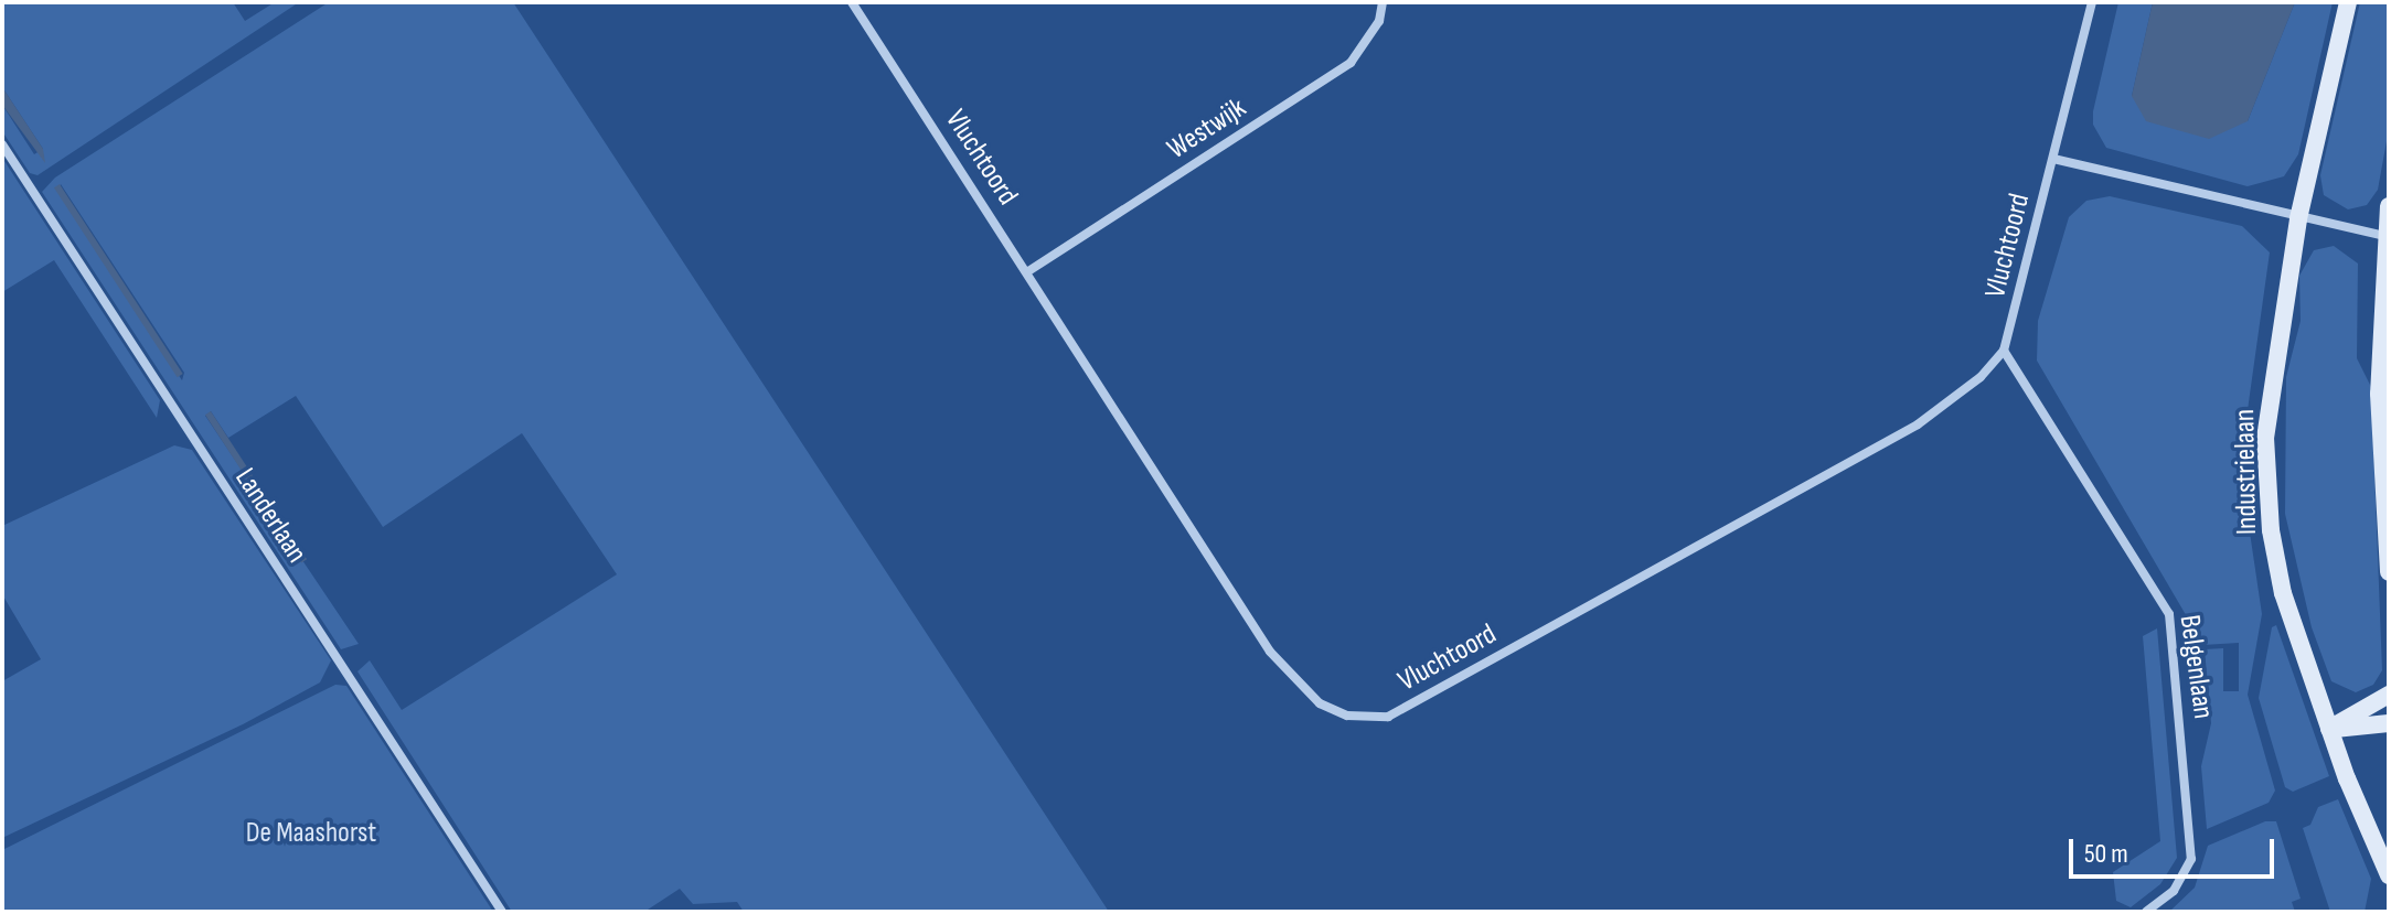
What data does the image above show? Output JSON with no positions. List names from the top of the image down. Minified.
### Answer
{"streets":{"main road":["Industrielaan"],"street":["Westwijk","Vluchtoord","Landerlaan","Belgenlaan"]},"crossings":[["Westwijk","Vluchtoord"],["Vluchtoord","Industrielaan"],["Vluchtoord","Belgenlaan"]],"parks":["De Maashorst"],"scale_bar":"50 m"}
